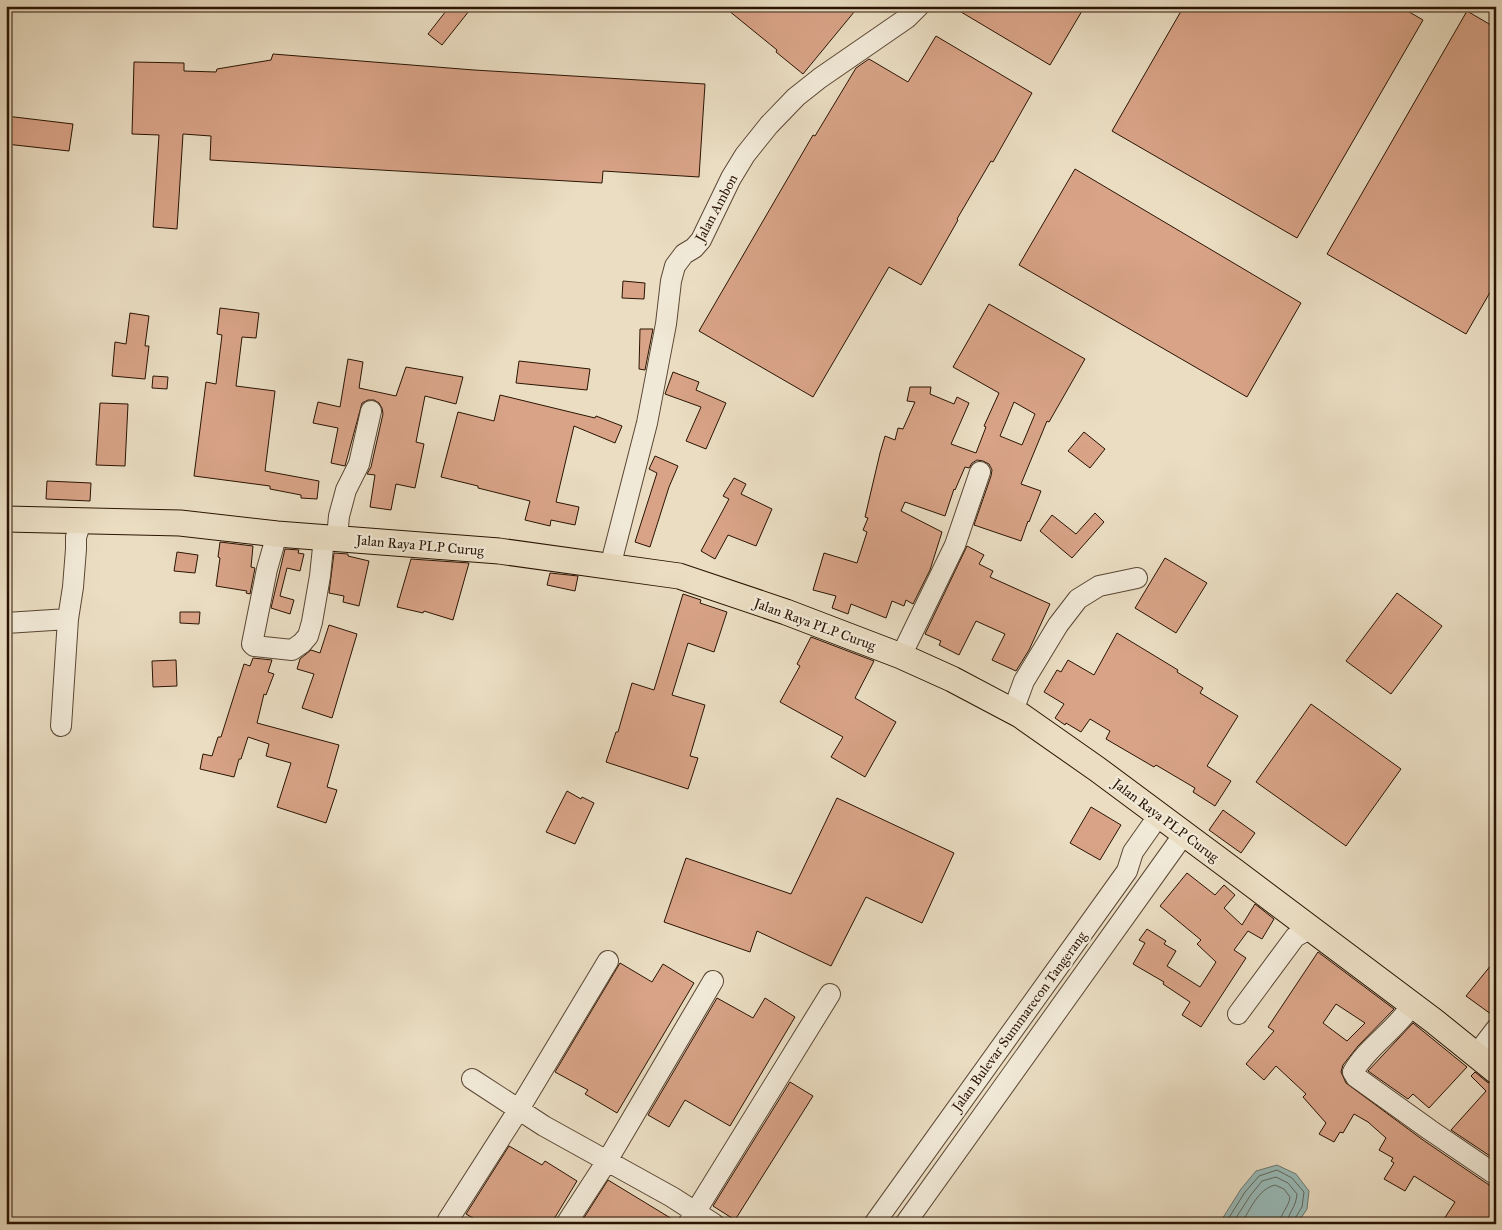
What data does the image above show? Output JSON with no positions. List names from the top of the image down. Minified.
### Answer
{"streets":{"main road":["Jalan Raya PLP Curug"],"street":["Jalan Ambon","Jalan Bulevar Summarecon Tangerang"]},"crossings":[["Jalan Ambon","Jalan Raya PLP Curug"],["Jalan Raya PLP Curug","Jalan Bulevar Summarecon Tangerang"]]}
